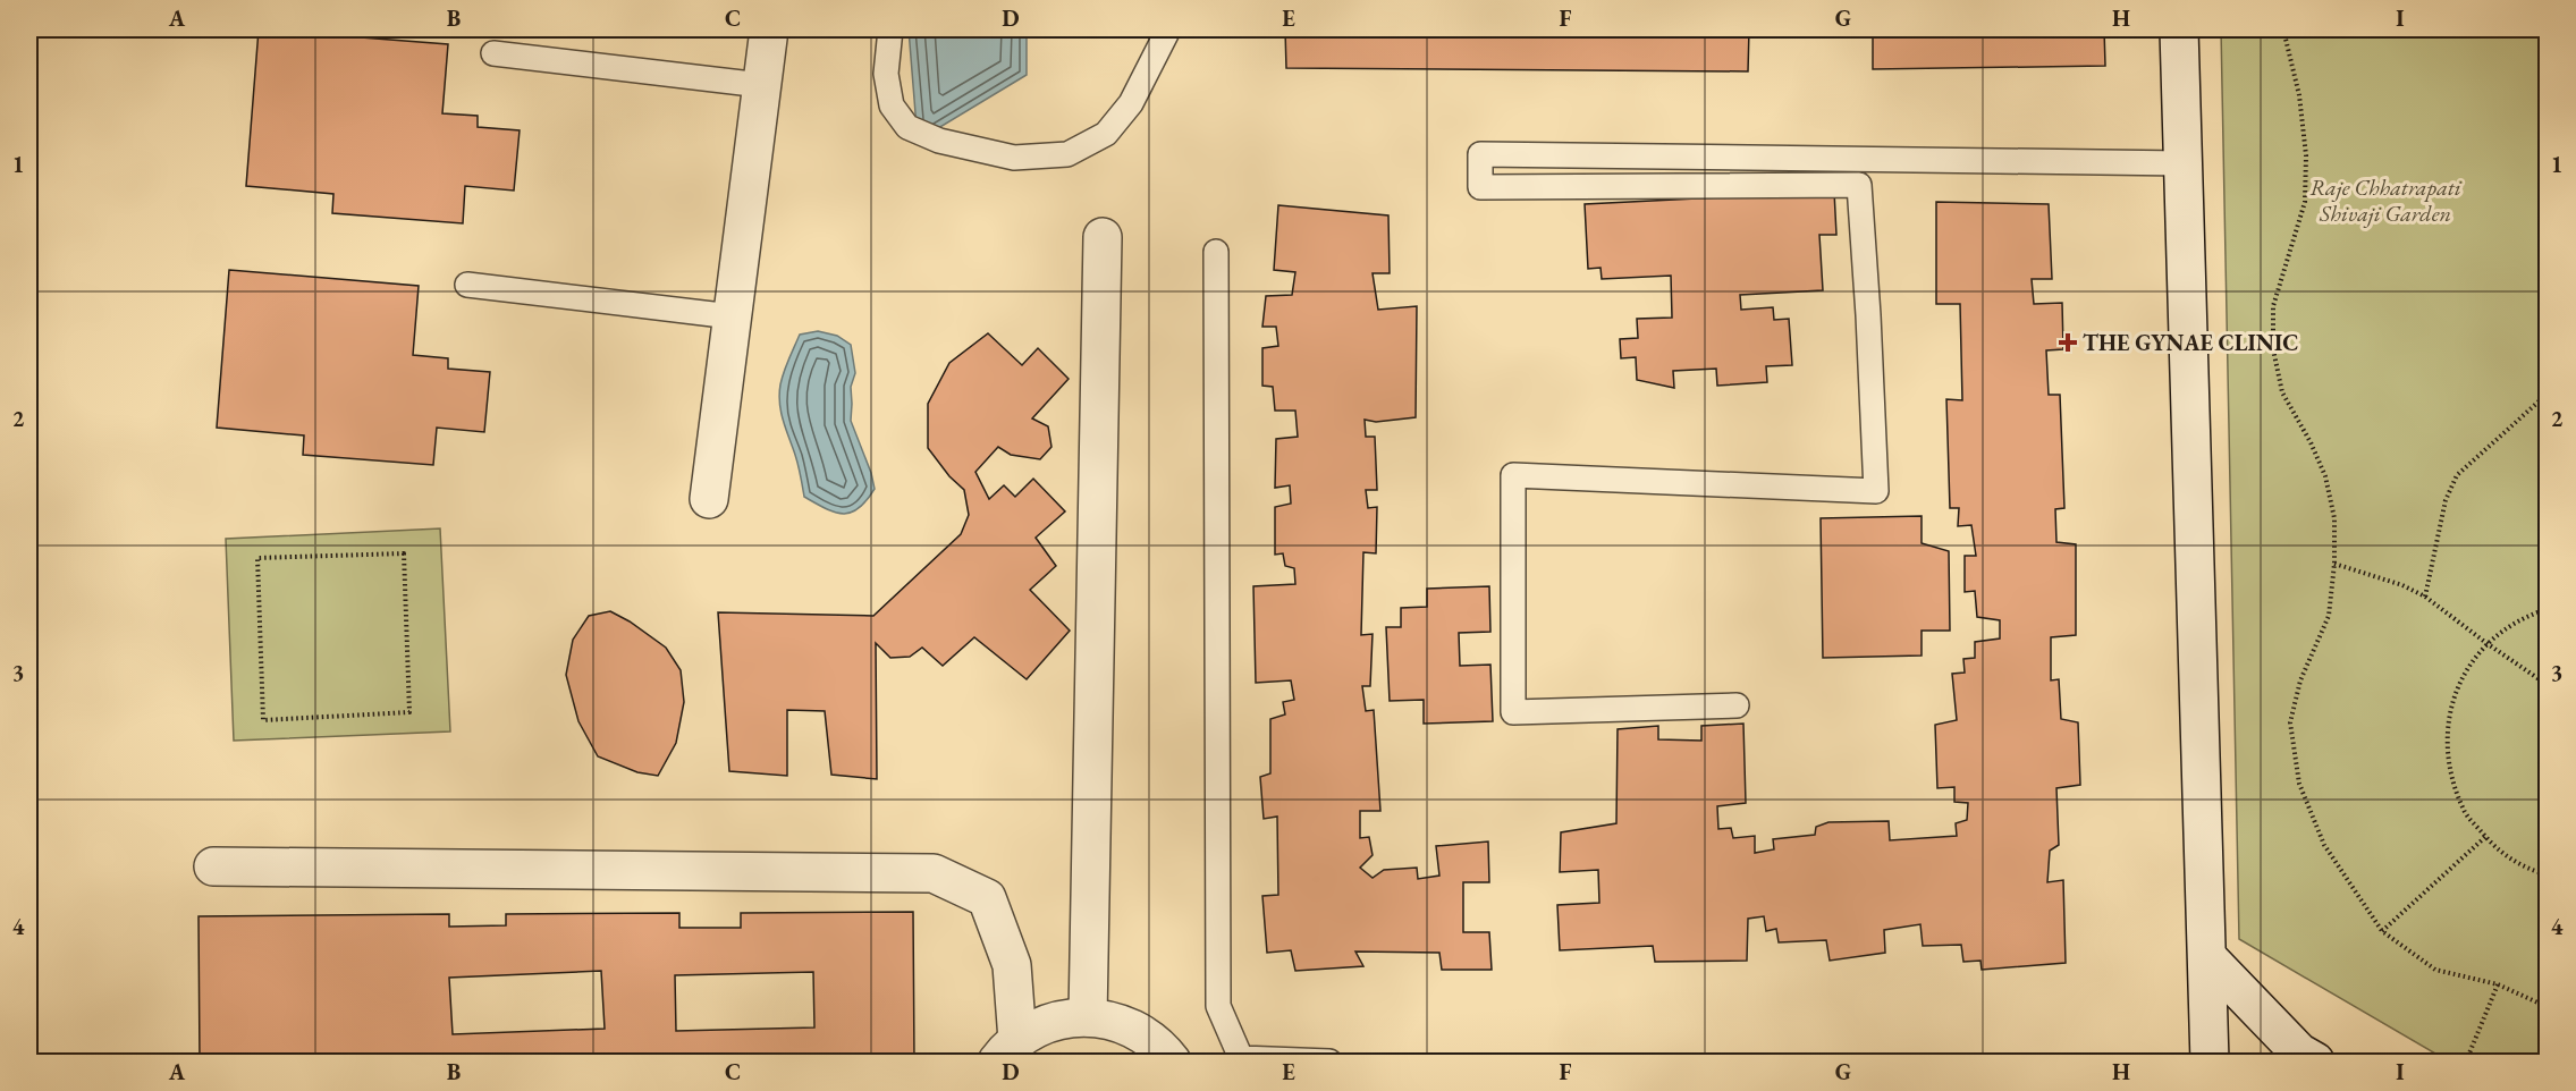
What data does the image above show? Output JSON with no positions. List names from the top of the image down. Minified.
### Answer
{"parks":["Raje Chhatrapati Shivaji Garden"],"places":{"health":["THE GYNAE CLINIC"]},"grid":{"columns":["A","B","C","D","E","F","G","H","I"],"rows":["1","2","3","4"]}}
